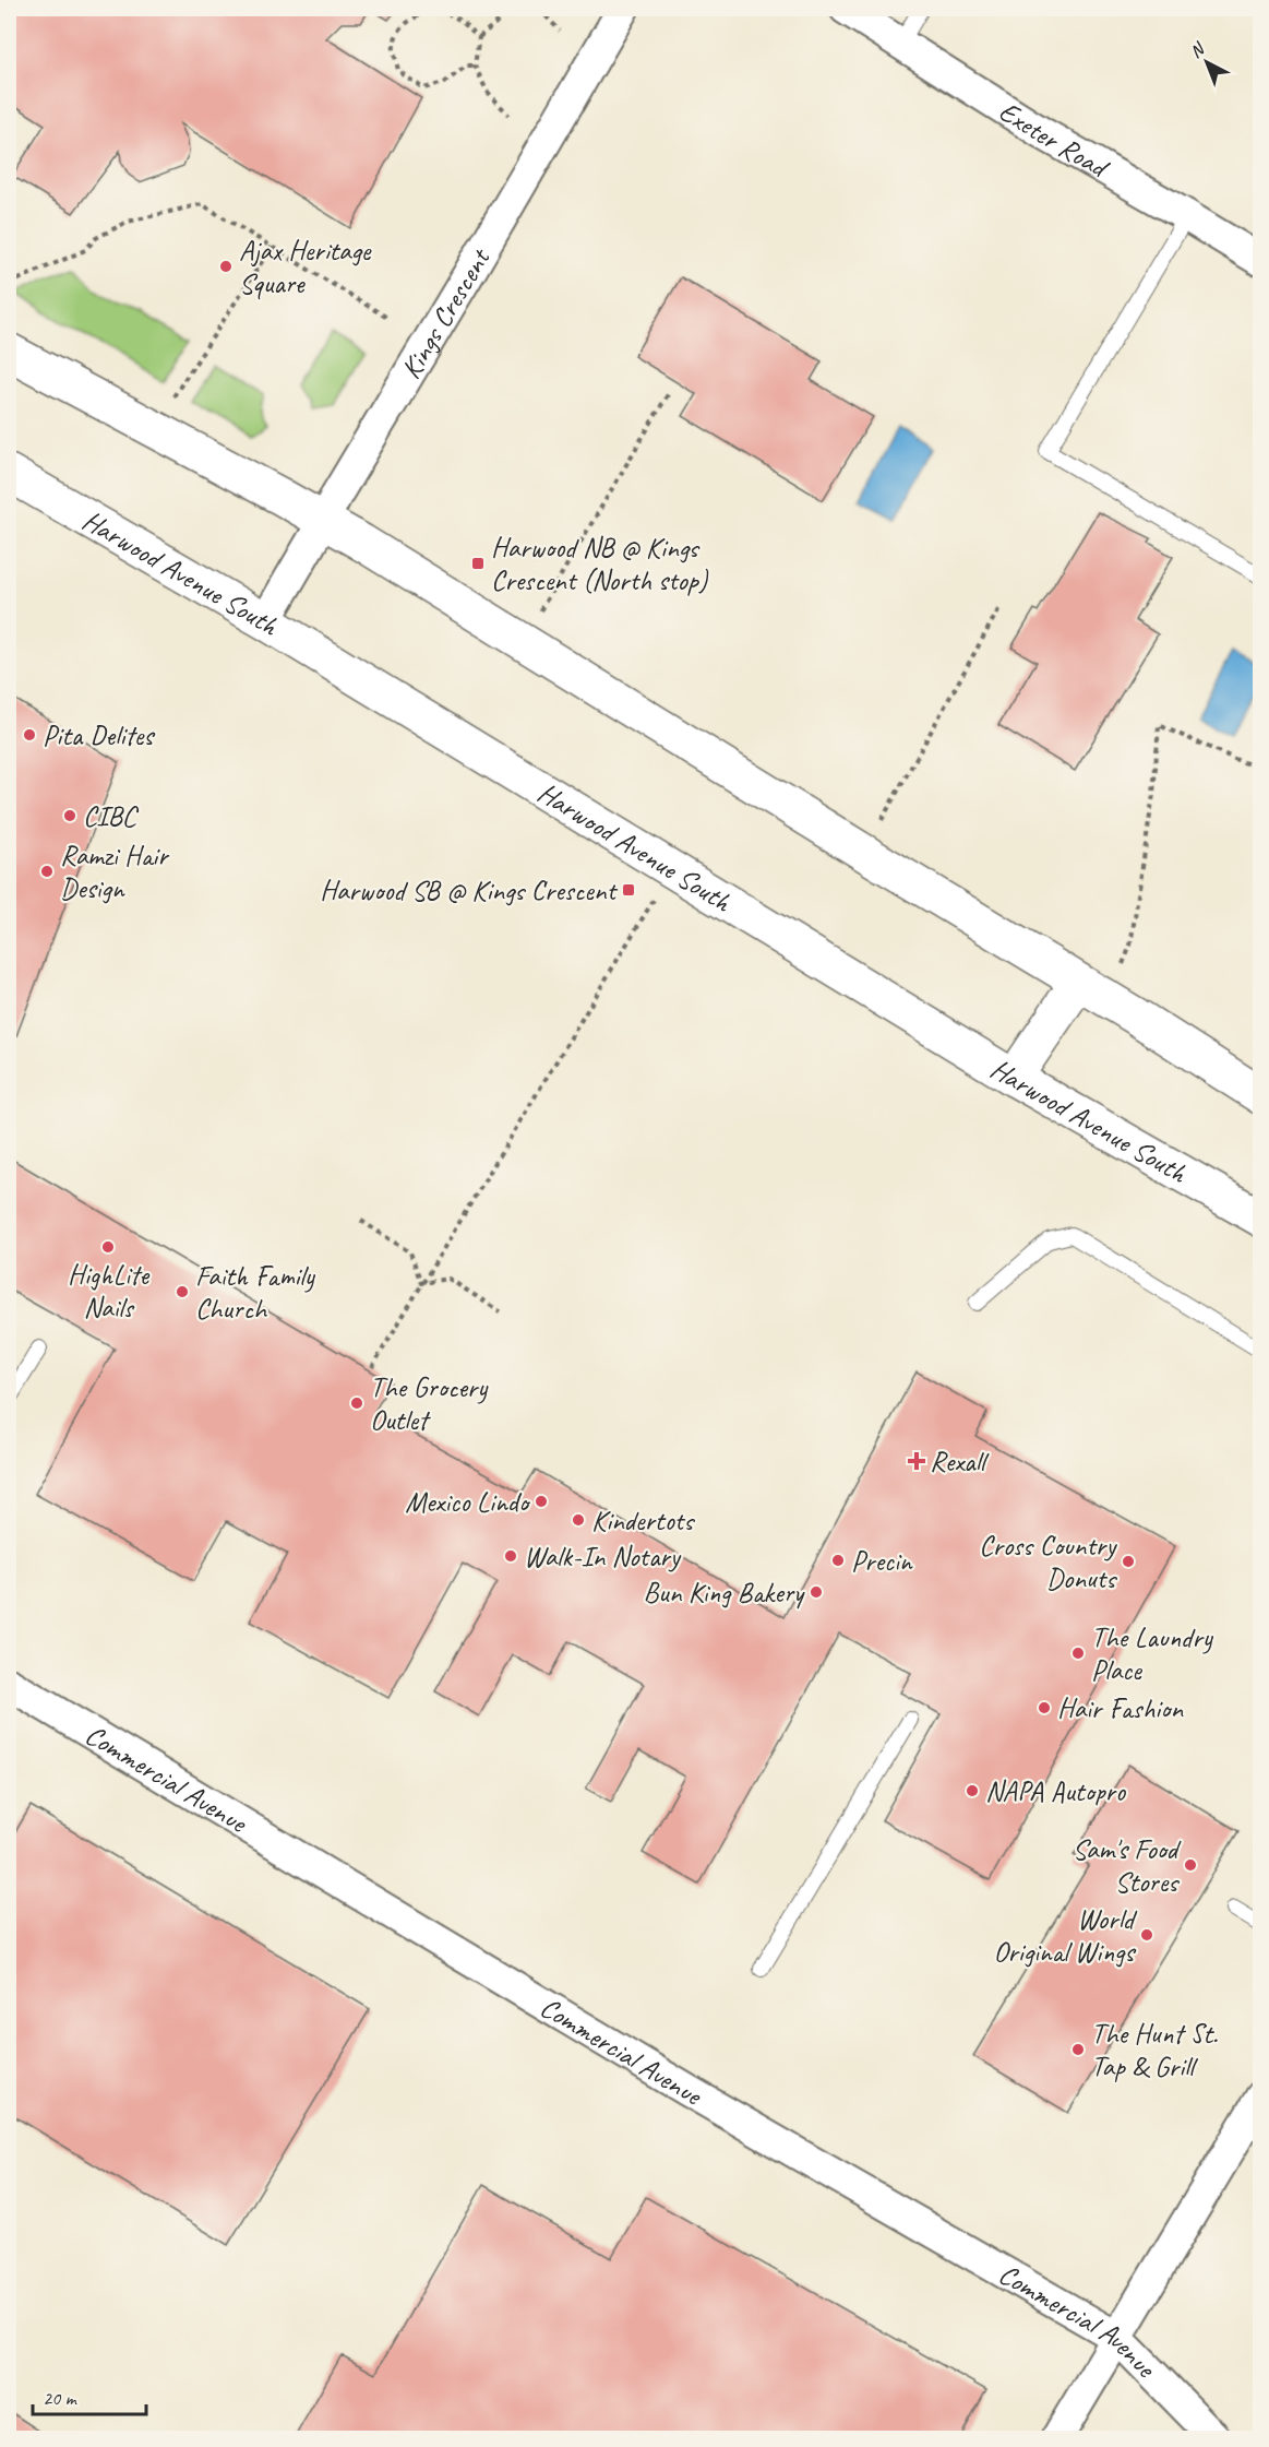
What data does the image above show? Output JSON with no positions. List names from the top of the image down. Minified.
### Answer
{"streets":{"main road":["Harwood Avenue South"],"street":["Exeter Road","Kings Crescent","Commercial Avenue"]},"crossings":[["Kings Crescent","Harwood Avenue South"]],"places":{"other":["Ajax Heritage Square","Pita Delites","CIBC","Ramzi Hair Design","HighLite Nails","Faith Family Church","The Grocery Outlet","Mexico Lindo","Kindertots","Walk-In Notary","Precin","Cross Country Donuts","Bun King Bakery","The Laundry Place","Hair Fashion","NAPA Autopro","Sam's Food Stores","World Original Wings","The Hunt St. Tap & Grill"],"transit":["Harwood NB @ Kings Crescent (North stop)","Harwood SB @ Kings Crescent"],"health":["Rexall"]},"scale_bar":"20 m","north":"top left"}
